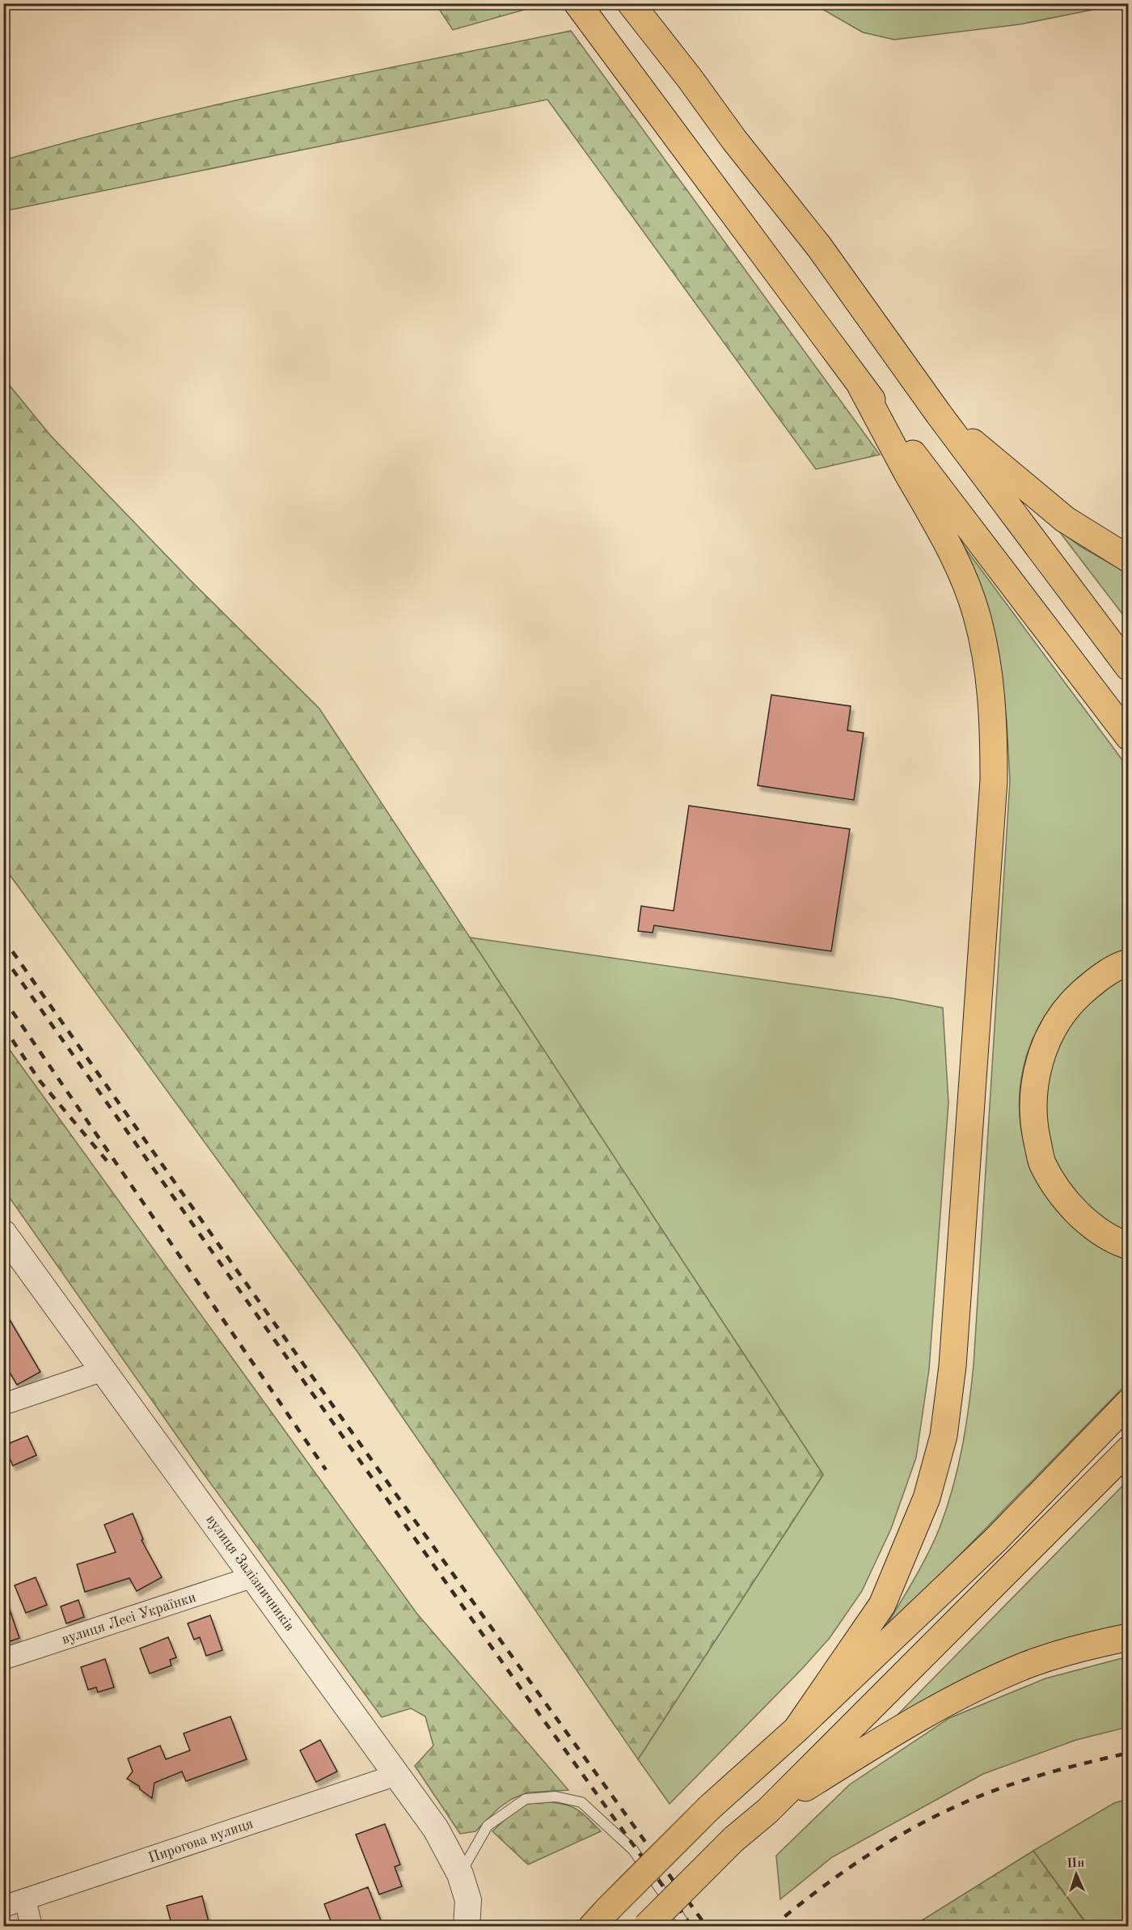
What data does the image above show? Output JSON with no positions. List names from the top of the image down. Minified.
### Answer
{"streets":{"street":["вулиця Залізничників","вулиця Лесі Українки","Пирогова вулиця"]},"crossings":[["вулиця Залізничників","вулиця Лесі Українки"],["вулиця Залізничників","Пирогова вулиця"]],"north":"top"}
